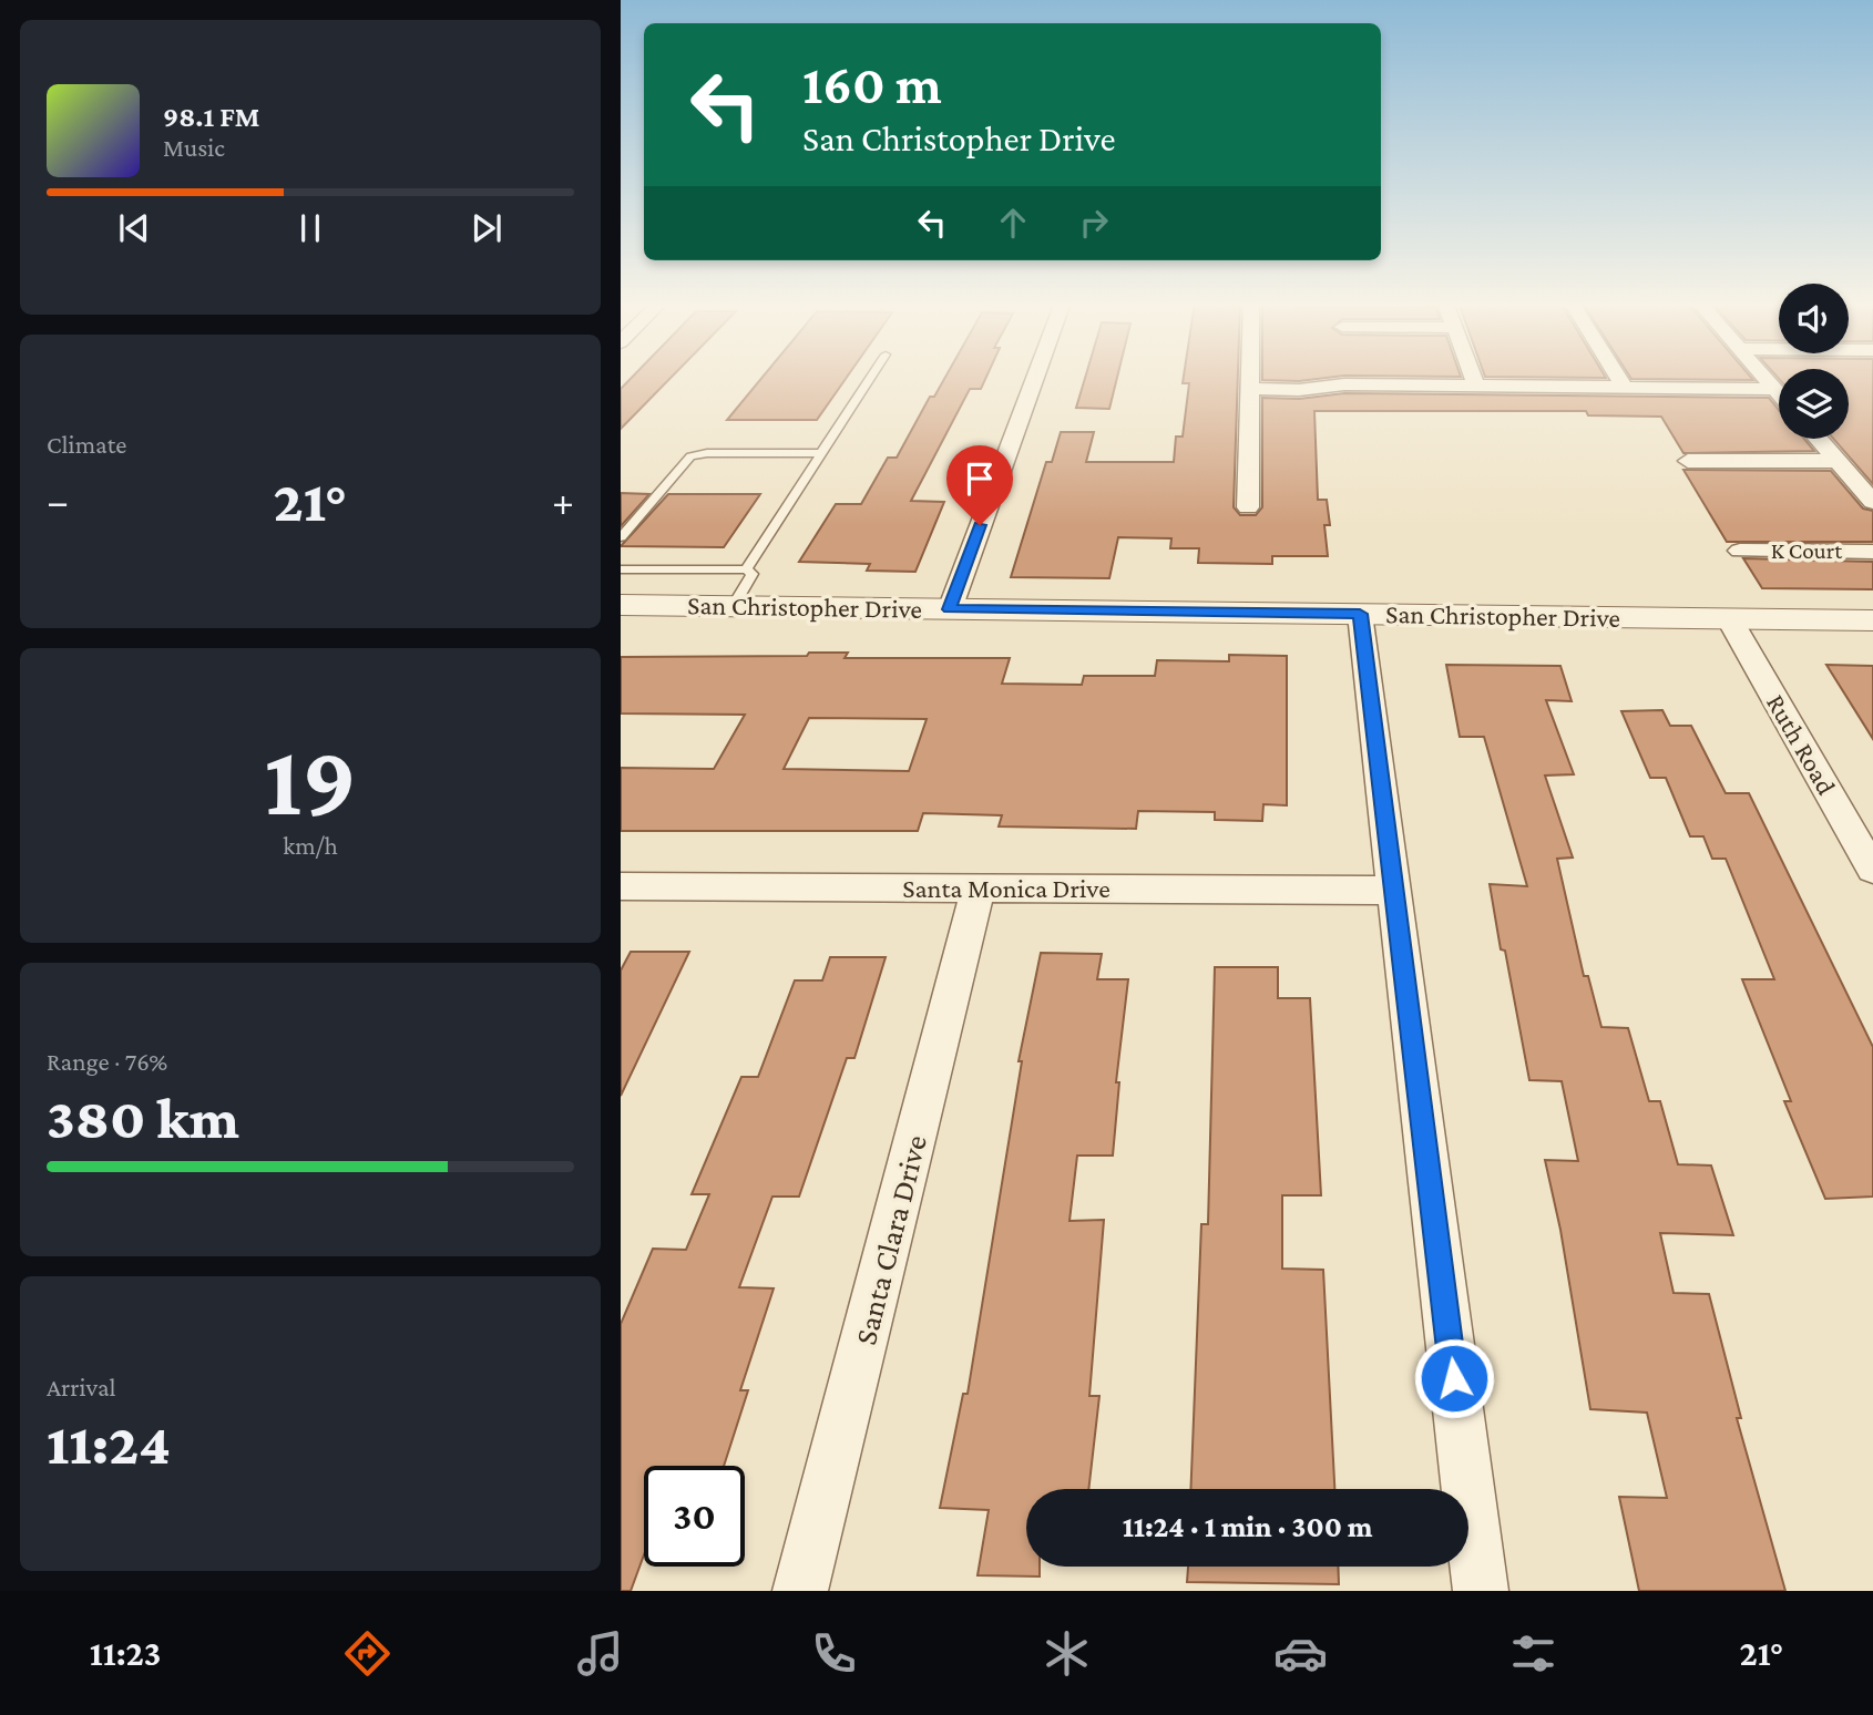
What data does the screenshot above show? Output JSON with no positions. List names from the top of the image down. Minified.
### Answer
{"streets":{"street":["K Court","San Christopher Drive","Ruth Road","Santa Monica Drive","Santa Clara Drive"]},"crossings":[["San Christopher Drive","Ruth Road"],["Santa Monica Drive","Santa Clara Drive"]],"page":{"turn":["160 m","San Christopher Drive"],"song":["98.1 FM","Music"],"tile":["Climate",["19","km/h"],["Range · 76%","380 km"],["Arrival","11:24"]],"heat":["−","21°","+"],"limit":"30","trip":"11:24 · 1 min · 300 m","tabs":["11:23","21°"]}}
